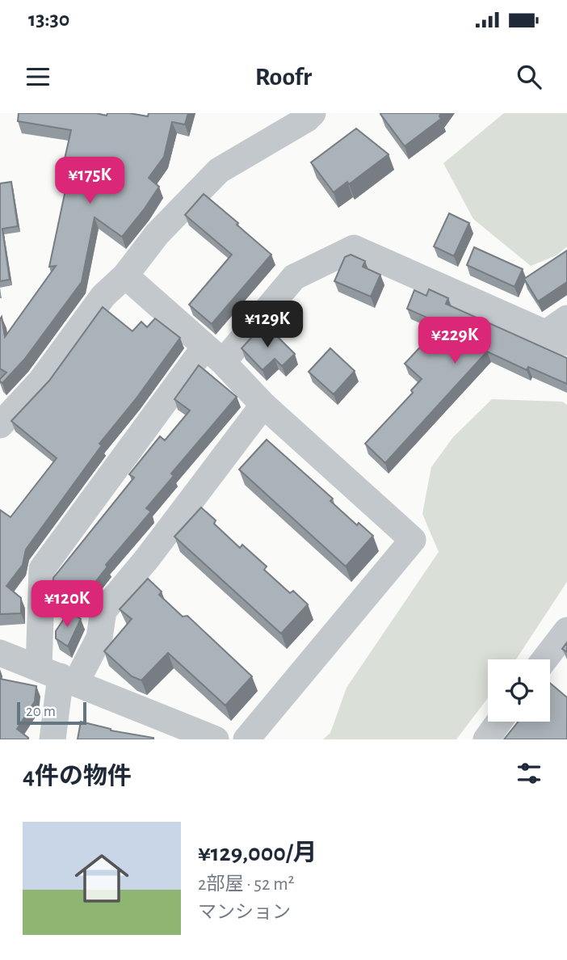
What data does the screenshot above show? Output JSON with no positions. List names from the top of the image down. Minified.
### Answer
{"scale_bar":"20 m","page":{"status":"13:30","header":"Roofr","price":["¥175K","¥129K","¥229K","¥120K"],"scale":"20 m","heading":"4件の物件","list":[{"name":"¥129,000/月","note":"2部屋 · 52 m² · マンション"}]}}
